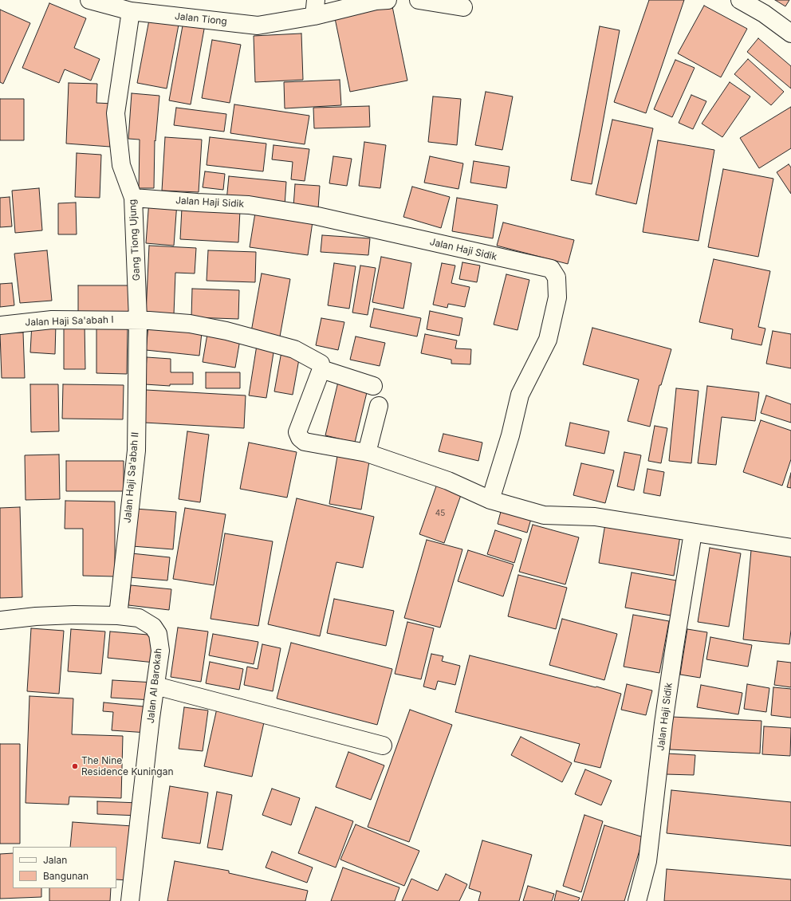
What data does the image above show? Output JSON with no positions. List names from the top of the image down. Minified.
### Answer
{"streets":{"street":["Jalan Tiong","Jalan Haji Sidik","Gang Tiong Ujung","Jalan Haji Sa'abah I","Jalan Haji Sa'abah II","Jalan Al Barokah"]},"crossings":[["Jalan Tiong","Gang Tiong Ujung"],["Jalan Haji Sidik","Gang Tiong Ujung"],["Gang Tiong Ujung","Jalan Haji Sa'abah I"],["Gang Tiong Ujung","Jalan Haji Sa'abah II"],["Jalan Haji Sa'abah I","Jalan Haji Sa'abah II"],["Jalan Haji Sa'abah II","Jalan Al Barokah"]],"places":["The Nine Residence Kuningan"],"house_numbers":["45"],"legend":["Jalan","Bangunan"]}
